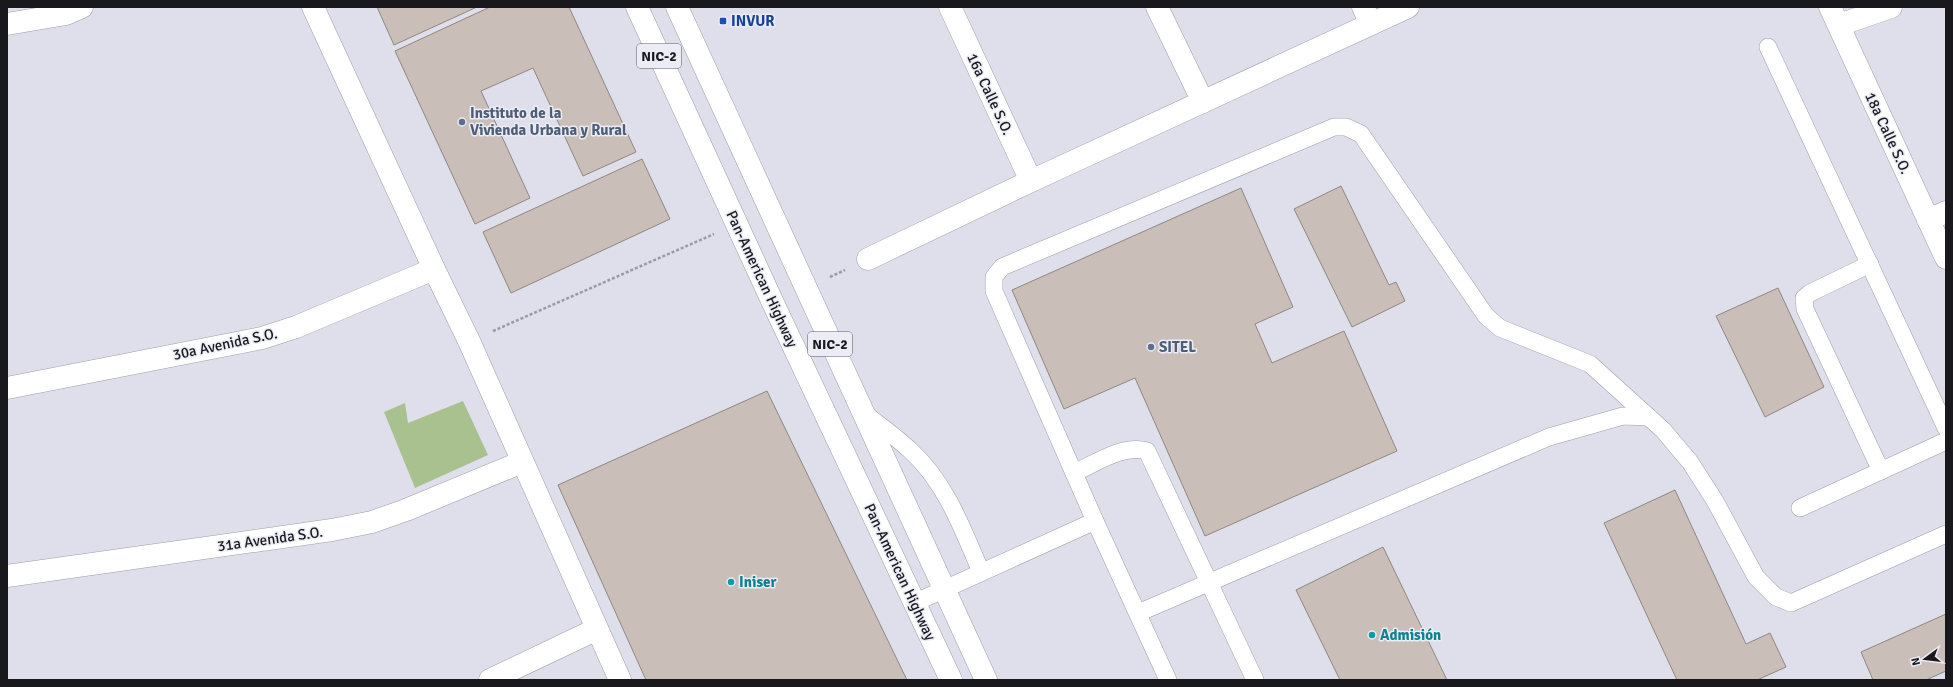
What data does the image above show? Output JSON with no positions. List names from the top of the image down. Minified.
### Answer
{"streets":{"main road":["NIC-2","16a Calle S.O.","18a Calle S.O.","Pan-American Highway","30a Avenida S.O.","31a Avenida S.O."]},"places":{"transit":["INVUR"],"other":["Instituto de la Vivienda Urbana y Rural","SITEL","Iniser","Admisión"]},"north":"left"}
